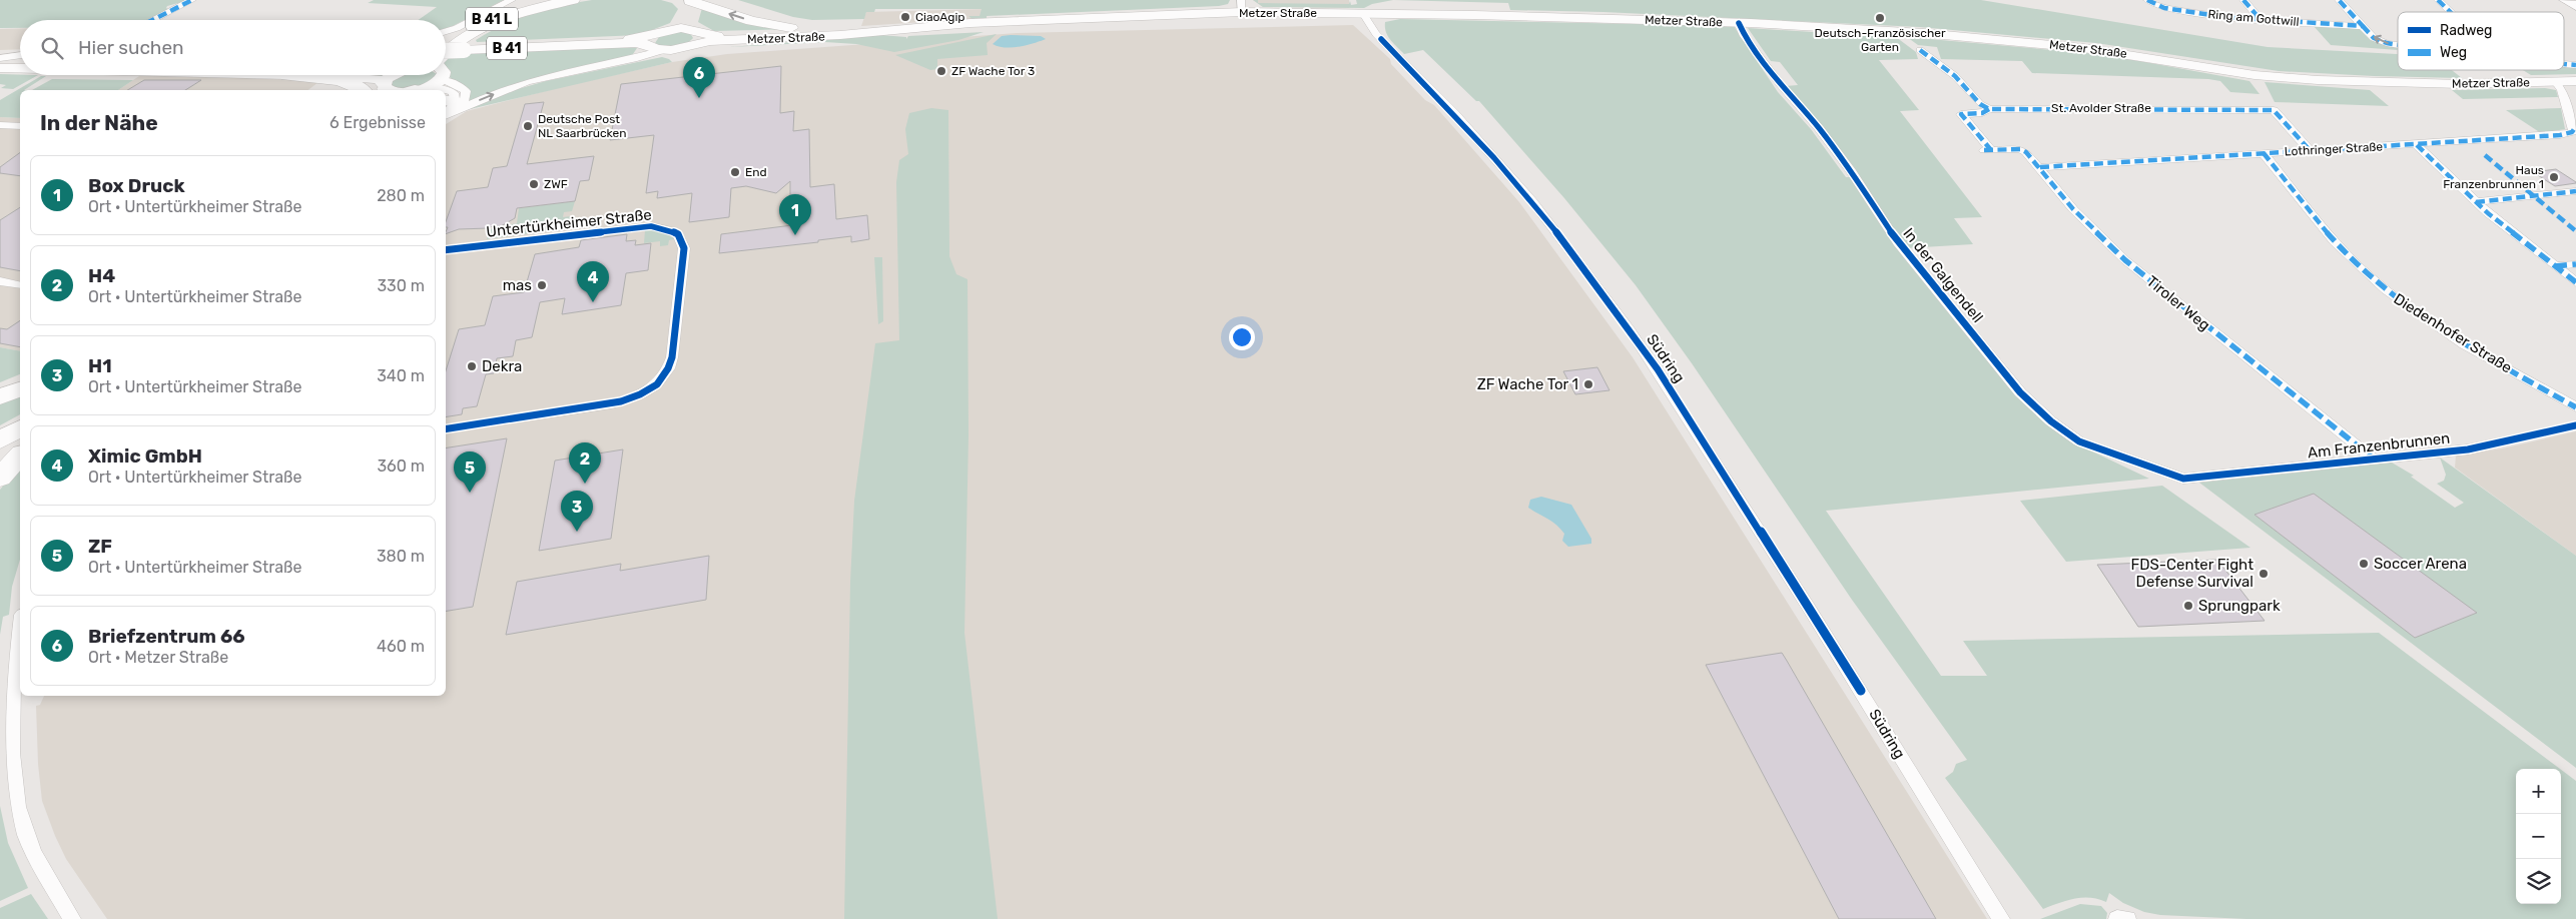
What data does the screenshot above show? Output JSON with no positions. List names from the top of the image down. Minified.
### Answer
{"streets":{"main road":["Metzer Straße","B 41 L","B 41"],"street":["Ring am Gottwill","St. Avolder Straße","Lothringer Straße","Untertürkheimer Straße","In der Galgendell","Tiroler Weg","Diedenhofer Straße","Südring","Am Franzenbrunnen"]},"crossings":[["Metzer Straße","Lothringer Straße"],["Metzer Straße","In der Galgendell"],["Metzer Straße","Südring"],["St. Avolder Straße","Tiroler Weg"],["Lothringer Straße","Tiroler Weg"],["Lothringer Straße","Diedenhofer Straße"],["In der Galgendell","Am Franzenbrunnen"],["Tiroler Weg","Am Franzenbrunnen"]],"places":["CiaoAgip","Deutsch-Französischer Garten","ZF Wache Tor 3","Deutsche Post NL Saarbrücken","End","Haus Franzenbrunnen 1","ZWF","mas","Dekra","ZF Wache Tor 1","Soccer Arena","FDS-Center Fight Defense Survival","Sprungpark"],"legend":["Radweg","Weg"],"page":{"search":"Hier suchen","pins":["6","1","4","2","5","3"],"heading":["In der Nähe","6 Ergebnisse"],"list":[{"mark":"1","name":"Box Druck","note":"Ort · Untertürkheimer Straße","value":"280 m"},{"mark":"2","name":"H4","note":"Ort · Untertürkheimer Straße","value":"330 m"},{"mark":"3","name":"H1","note":"Ort · Untertürkheimer Straße","value":"340 m"},{"mark":"4","name":"Ximic GmbH","note":"Ort · Untertürkheimer Straße","value":"360 m"},{"mark":"5","name":"ZF","note":"Ort · Untertürkheimer Straße","value":"380 m"},{"mark":"6","name":"Briefzentrum 66","note":"Ort · Metzer Straße","value":"460 m"}],"map_buttons":["+","−"]}}
